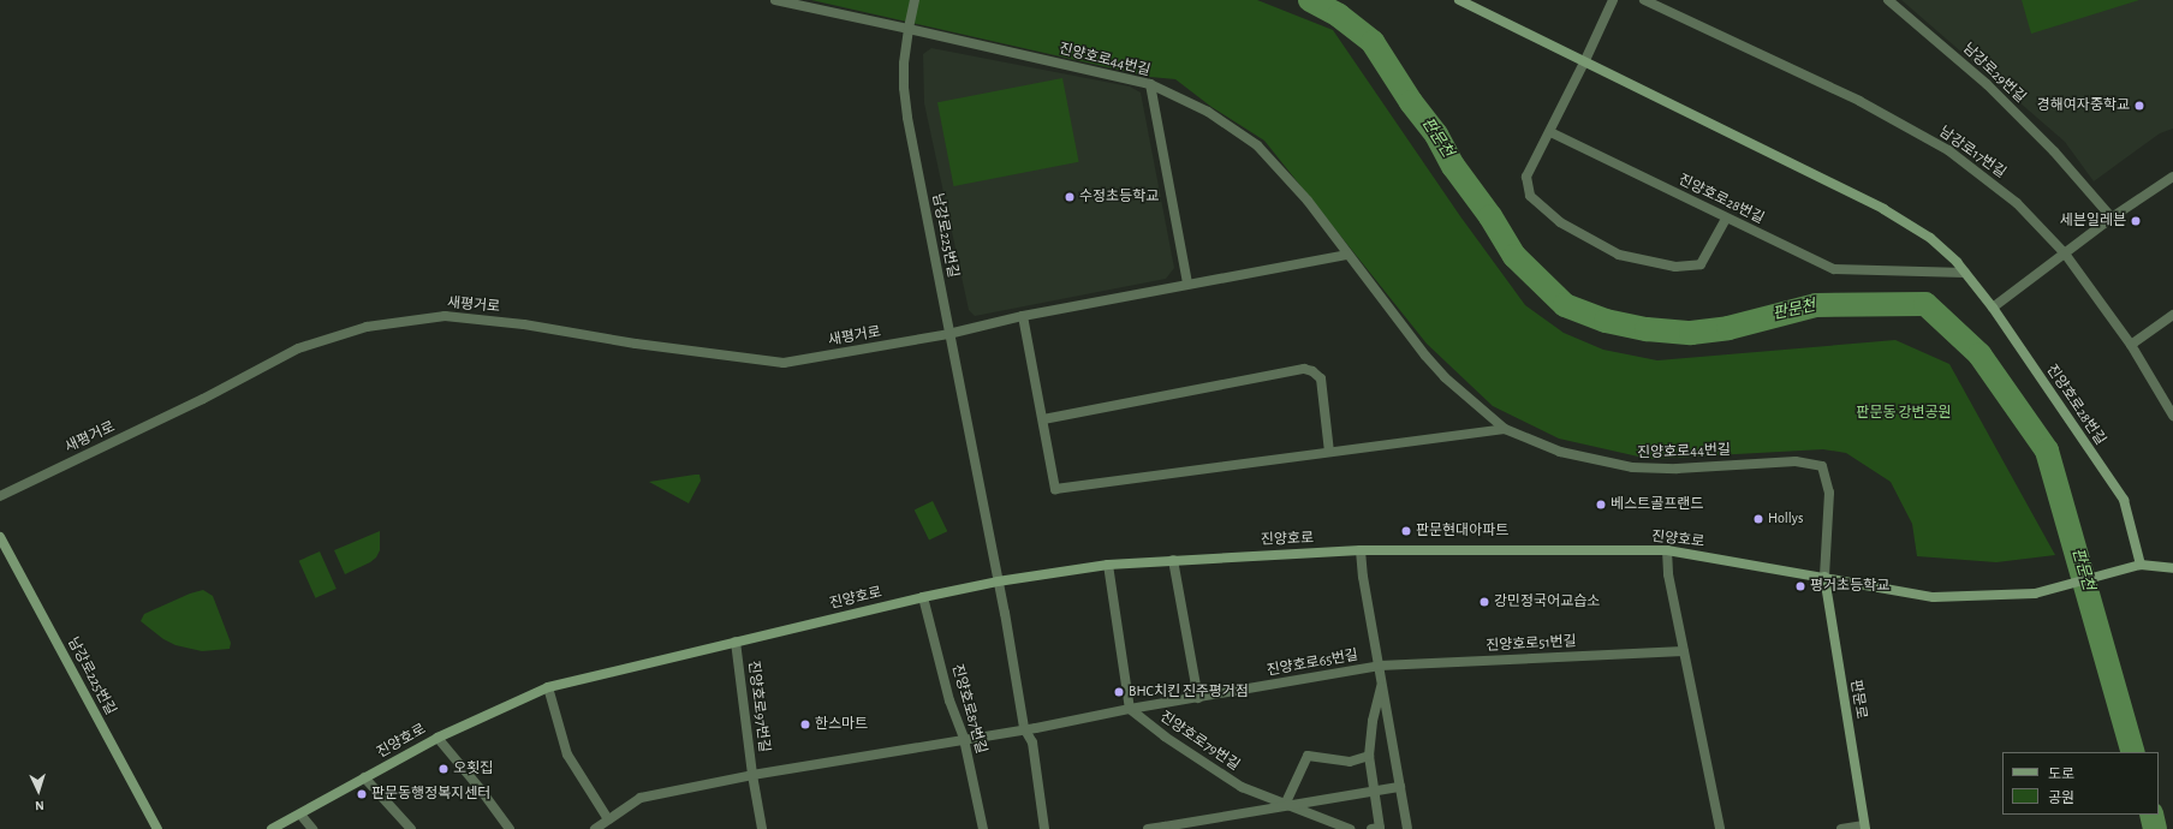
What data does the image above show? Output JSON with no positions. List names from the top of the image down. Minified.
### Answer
{"streets":{"street":["진양호로44번길","남강로29번길","남강로17번길","진양호로28번길","남강로225번길","새평거로","진양호로","진양호로51번길","진양호로65번길","판문로","진양호로97번길","진양호로87번길","진양호로79번길"]},"crossings":[["진양호로44번길","남강로225번길"],["진양호로44번길","진양호로"],["진양호로44번길","판문로"],["진양호로28번길","진양호로"],["남강로225번길","새평거로"],["남강로225번길","진양호로"],["남강로225번길","진양호로65번길"],["남강로225번길","진양호로97번길"],["진양호로","진양호로65번길"],["진양호로","판문로"],["진양호로","진양호로97번길"],["진양호로","진양호로87번길"],["진양호로51번길","진양호로65번길"],["진양호로65번길","진양호로97번길"],["진양호로65번길","진양호로79번길"],["진양호로97번길","진양호로87번길"]],"water":["판문천"],"parks":["판문동 강변공원"],"places":["경해여자중학교","수정초등학교","세븐일레븐","베스트골프랜드","Hollys","판문현대아파트","평거초등학교","강민정국어교습소","BHC치킨 진주평거점","한스마트","오횟집","판문동행정복지센터"],"legend":["도로","공원"],"north":"bottom"}
